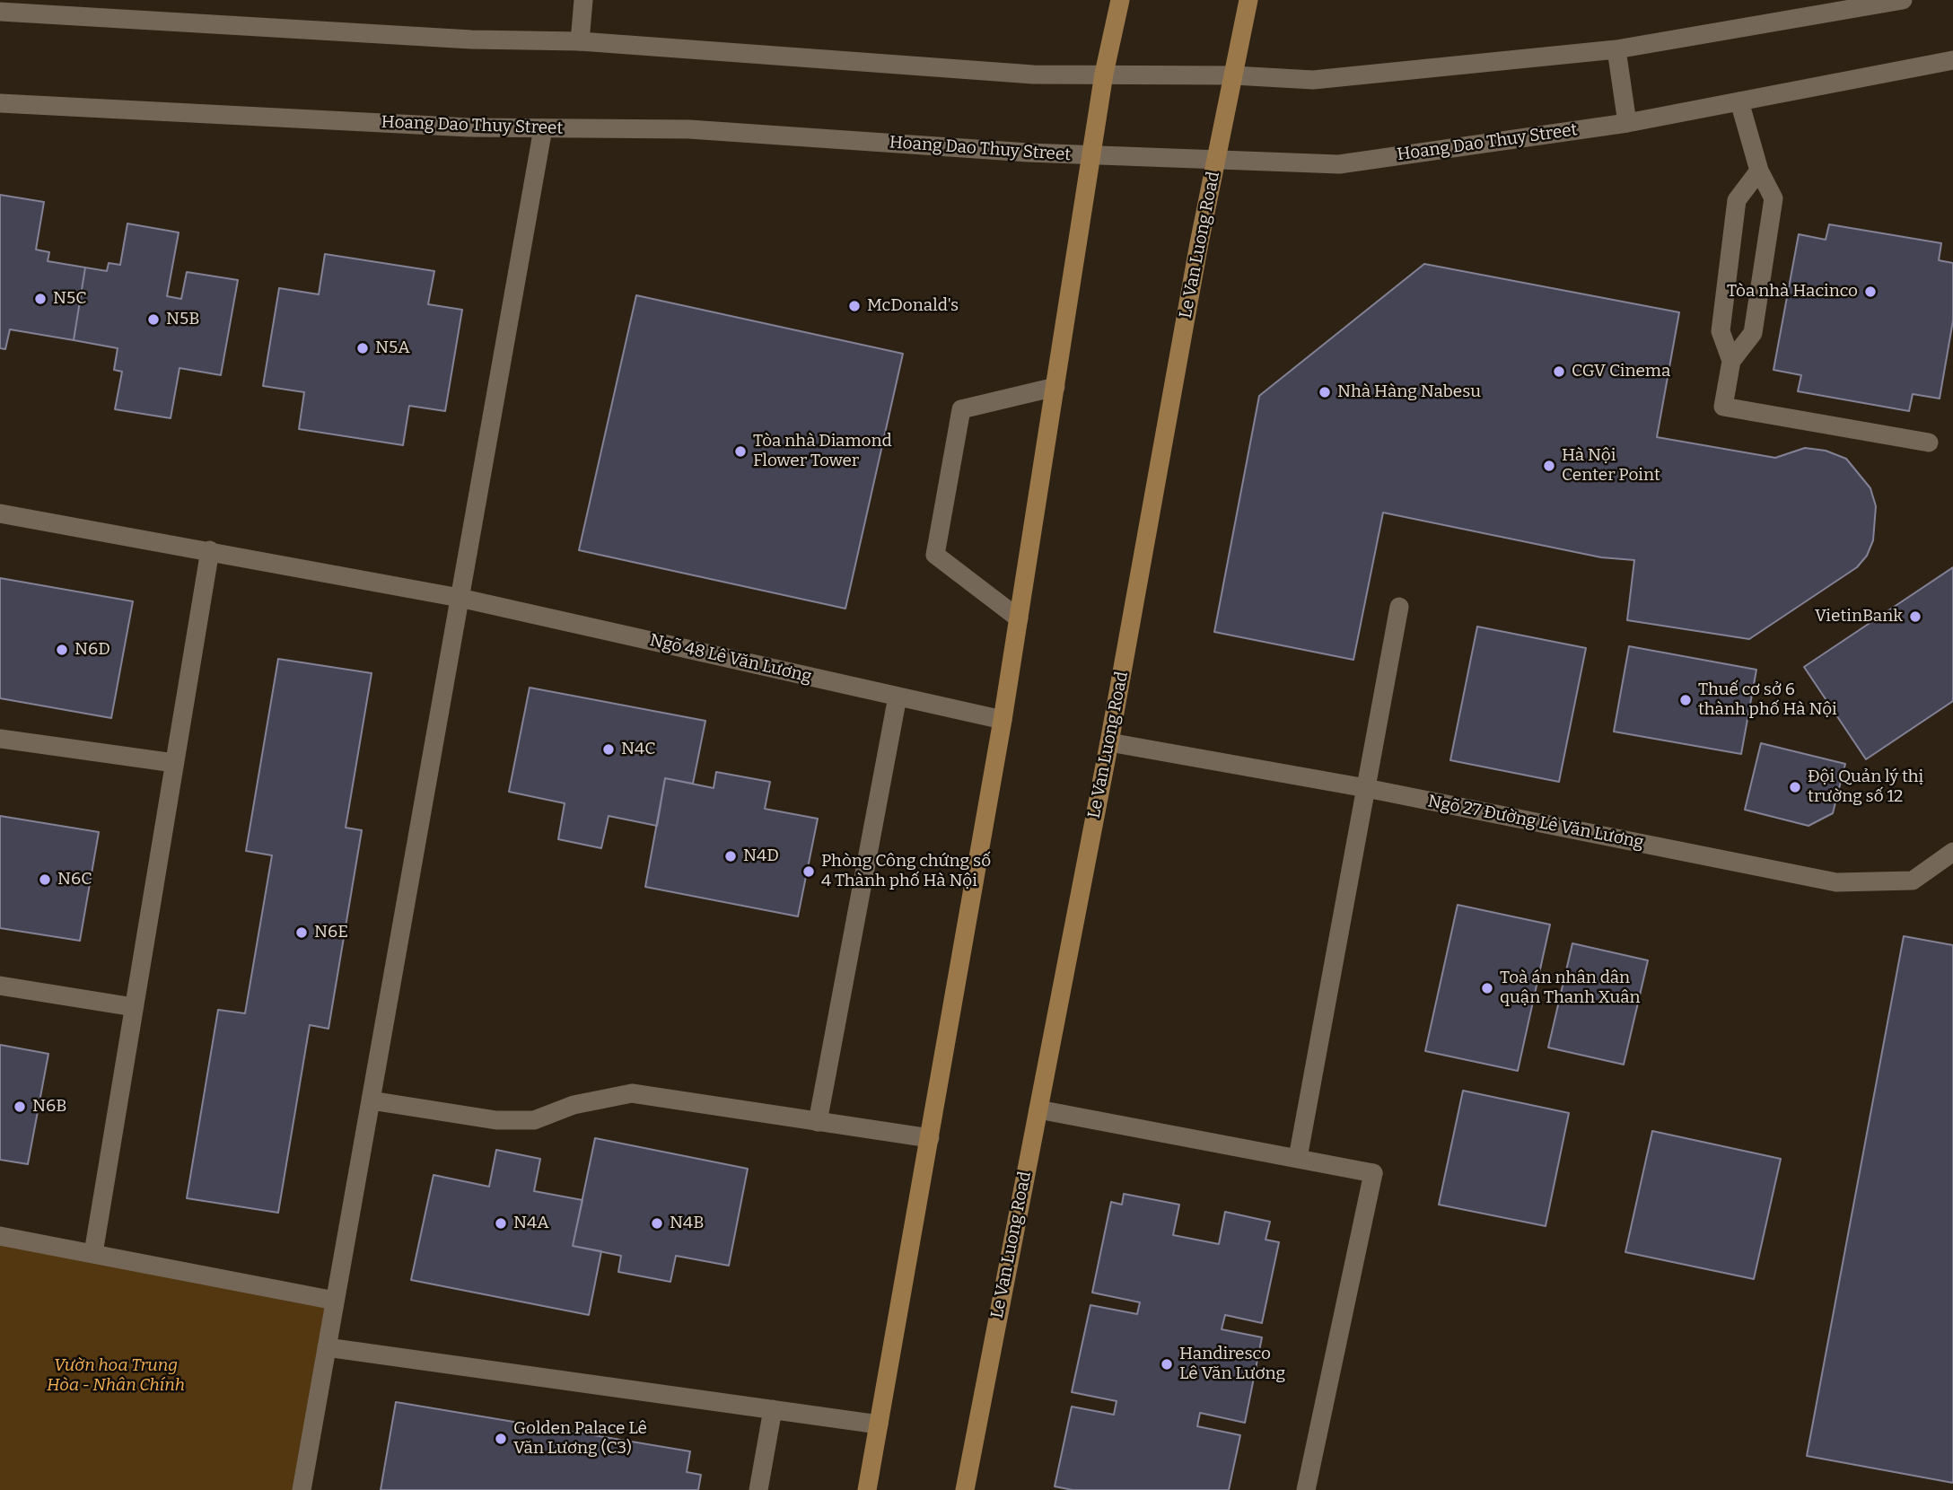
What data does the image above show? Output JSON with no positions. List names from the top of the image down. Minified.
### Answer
{"streets":{"main road":["Le Van Luong Road"],"street":["Hoang Dao Thuy Street","Ngõ 48 Lê Văn Lương","Ngõ 27 Đường Lê Văn Lương"]},"crossings":[["Hoang Dao Thuy Street","Le Van Luong Road"],["Le Van Luong Road","Ngõ 27 Đường Lê Văn Lương"]],"parks":["Vườn hoa Trung Hòa - Nhân Chính"],"places":["Tòa nhà Hacinco","N5C","McDonald's","N5B","N5A","CGV Cinema","Nhà Hàng Nabesu","Tòa nhà Diamond Flower Tower","Hà Nội Center Point","VietinBank","N6D","Thuế cơ sở 6 thành phố Hà Nội","N4C","Đội Quản lý thị trường số 12","N4D","Phòng Công chứng số 4 Thành phố Hà Nội","N6C","N6E","Toà án nhân dân quận Thanh Xuân","N6B","N4A","N4B","Handiresco Lê Văn Lương","Golden Palace Lê Văn Lương (C3)"]}
